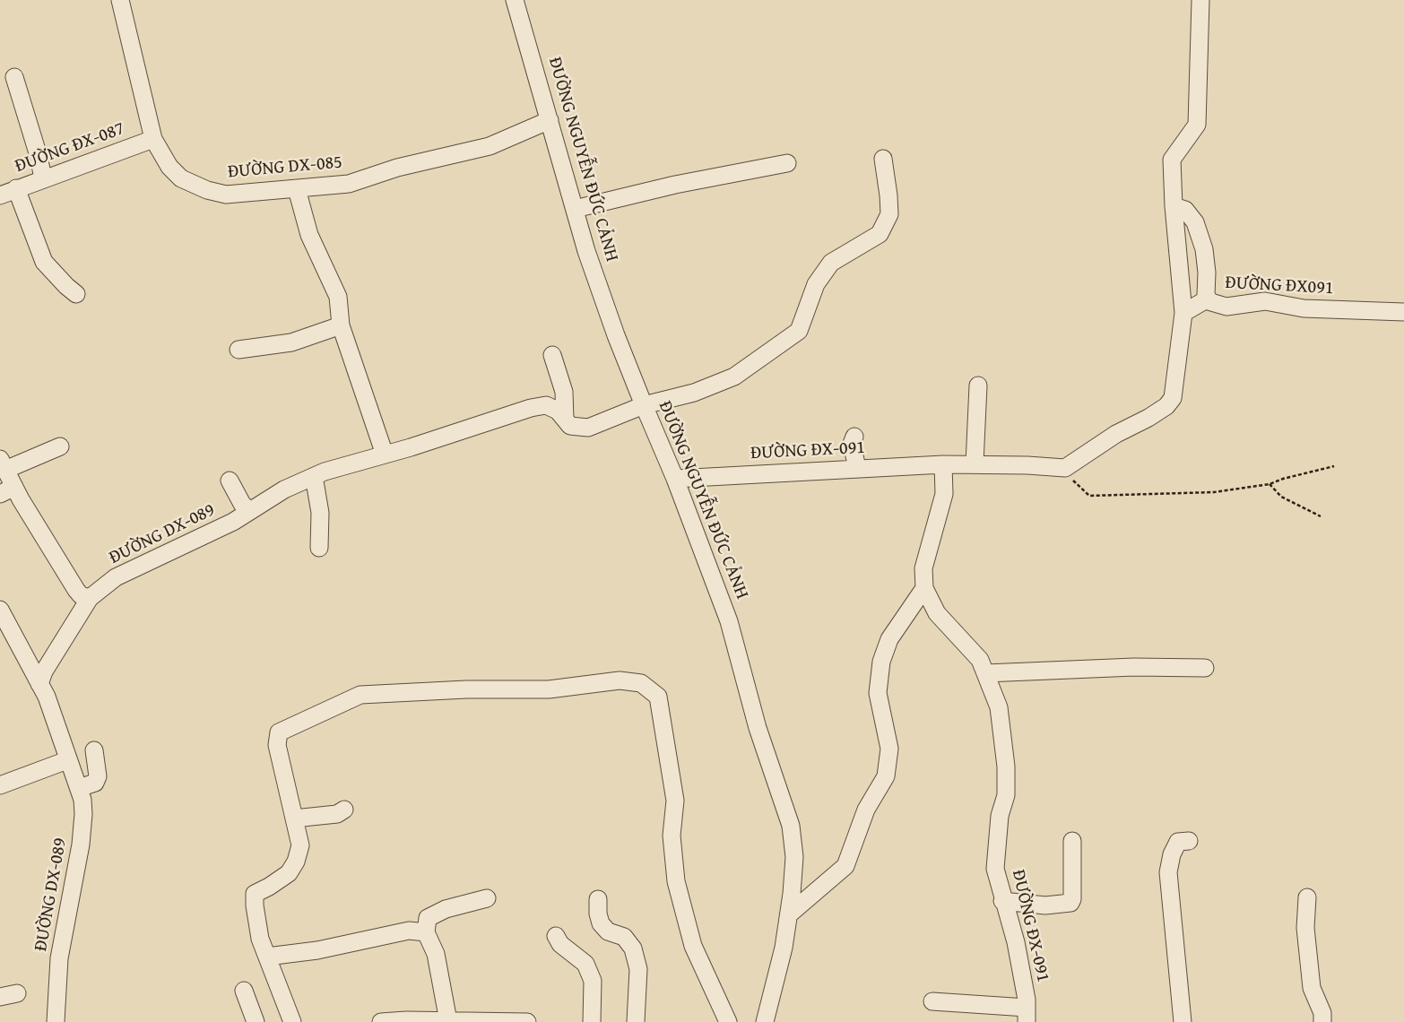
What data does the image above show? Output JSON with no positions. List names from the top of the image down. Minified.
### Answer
{"streets":{"street":["ĐƯỜNG ĐX-087","ĐƯỜNG NGUYỄN ĐỨC CẢNH","ĐƯỜNG DX-085","ĐƯỜNG ĐX091","ĐƯỜNG ĐX-091","ĐƯỜNG DX-089"]},"crossings":[["ĐƯỜNG ĐX-087","ĐƯỜNG DX-085"],["ĐƯỜNG NGUYỄN ĐỨC CẢNH","ĐƯỜNG DX-085"],["ĐƯỜNG NGUYỄN ĐỨC CẢNH","ĐƯỜNG ĐX-091"],["ĐƯỜNG NGUYỄN ĐỨC CẢNH","ĐƯỜNG DX-089"],["ĐƯỜNG ĐX091","ĐƯỜNG ĐX-091"]]}
